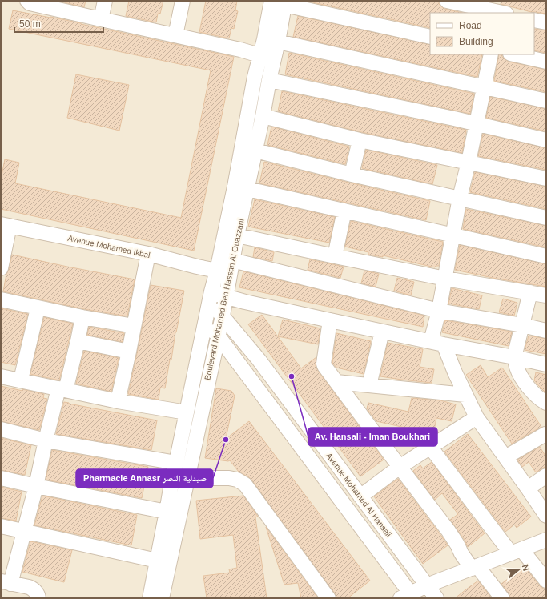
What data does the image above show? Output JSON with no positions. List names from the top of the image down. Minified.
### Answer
{"streets":{"street":["Avenue Mohamed Ikbal","Boulevard Mohamed Ben Hassan Al Ouazzani","Avenue Mohamed Al Hansali"]},"crossings":[["Avenue Mohamed Ikbal","Boulevard Mohamed Ben Hassan Al Ouazzani"],["Boulevard Mohamed Ben Hassan Al Ouazzani","Avenue Mohamed Al Hansali"]],"places":["Av. Hansali - Iman Boukhari","Pharmacie Annasr صيدلية النصر"],"legend":["Road","Building"],"scale_bar":"50 m","north":"right"}
